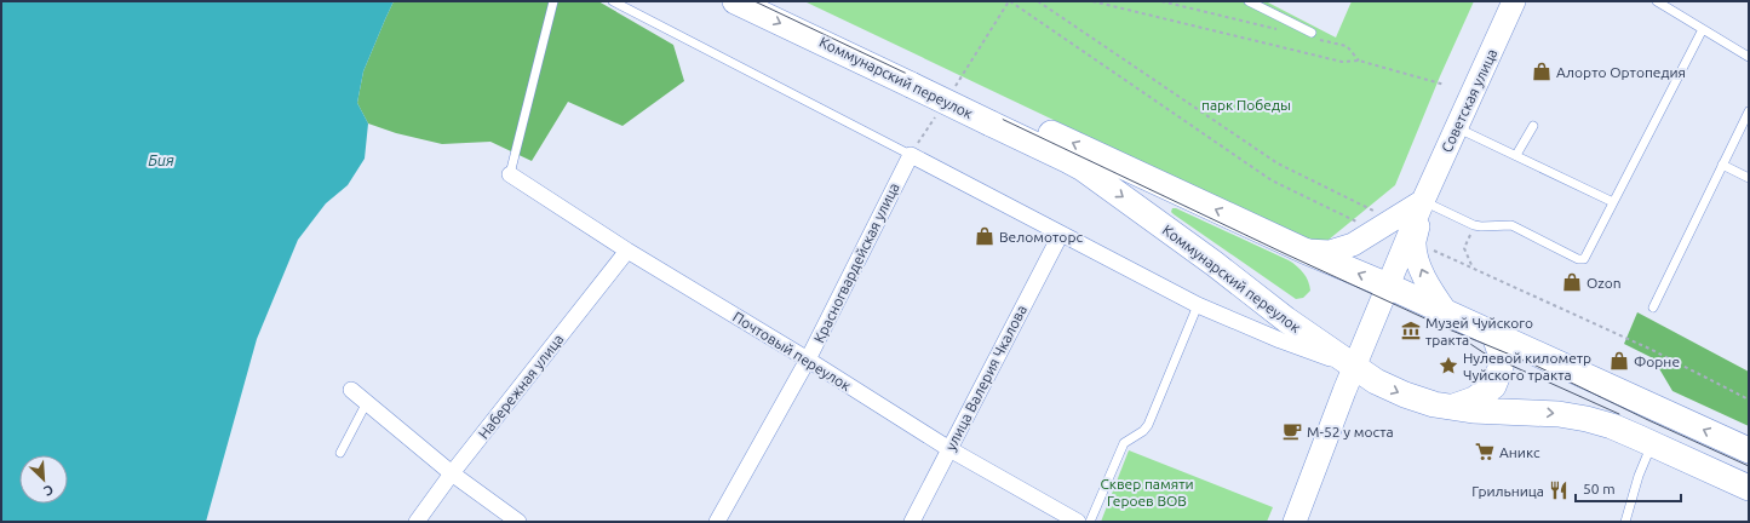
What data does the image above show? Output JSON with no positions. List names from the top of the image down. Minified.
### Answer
{"streets":{"main road":["Коммунарский переулок"],"street":["Советская улица","Красногвардейская улица","Почтовый переулок","улица Валерия Чкалова","Набережная улица"]},"crossings":[["Красногвардейская улица","Почтовый переулок"],["Почтовый переулок","улица Валерия Чкалова"],["Почтовый переулок","Набережная улица"]],"water":["Бия"],"parks":["парк Победы","Сквер памяти Героев ВОВ"],"places":{"shop":["Алорто Ортопедия","Веломоторс","Ozon","Форне"],"museum":["Музей Чуйского тракта"],"place":["Нулевой километр Чуйского тракта"],"cafe":["М-52 у моста"],"supermarket":["Аникс"],"restaurant":["Грильница"]},"scale_bar":"50 m","north":"bottom right"}
